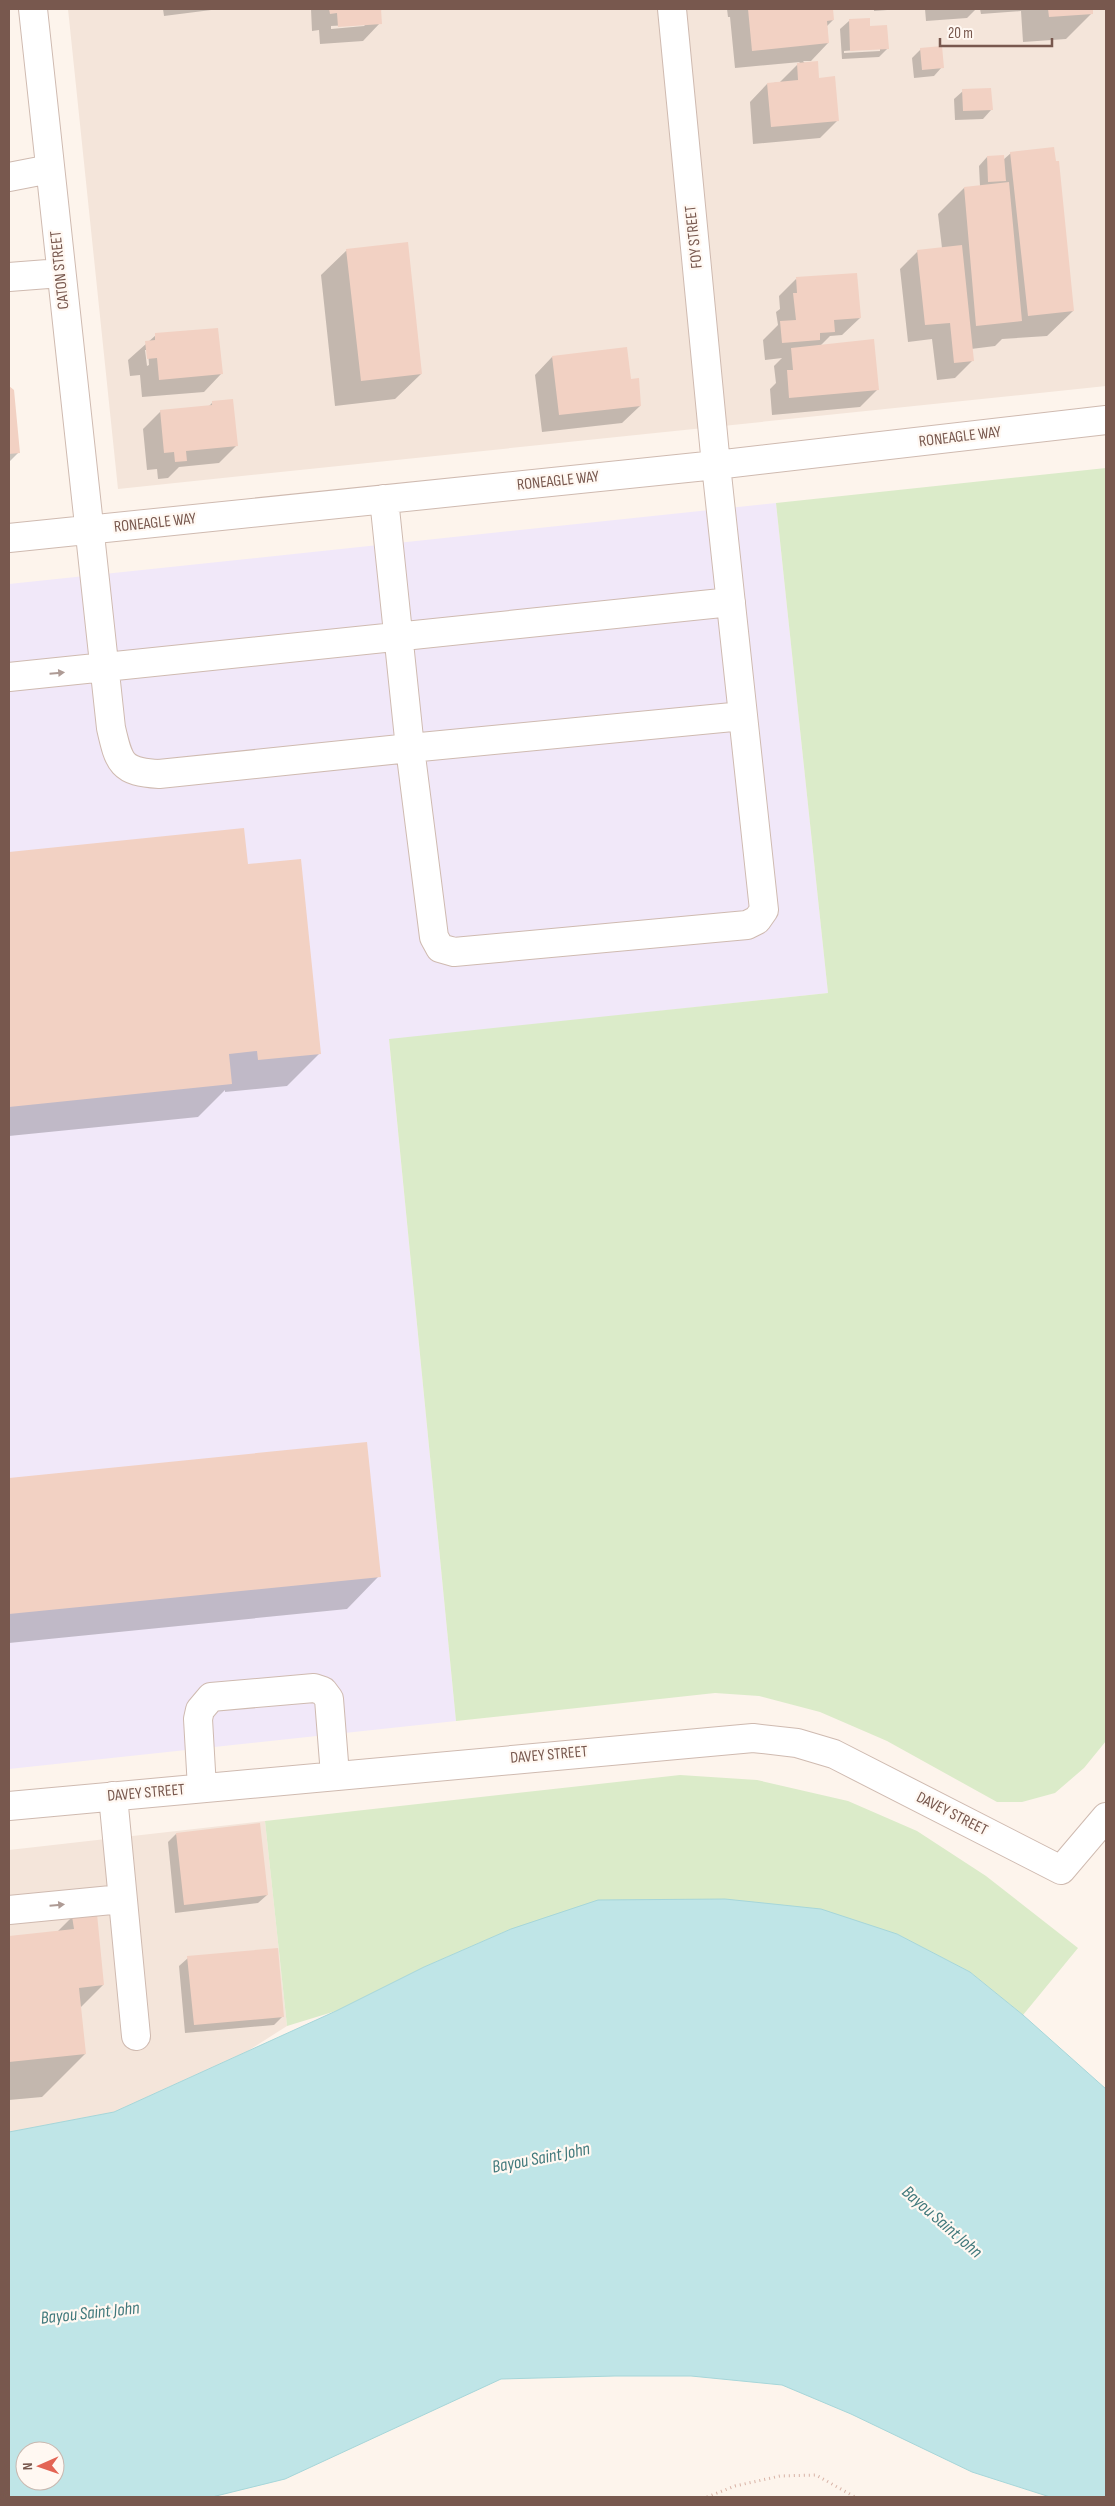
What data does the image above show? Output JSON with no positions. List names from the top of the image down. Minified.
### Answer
{"streets":{"street":["FOY STREET","CATON STREET","RONEAGLE WAY","DAVEY STREET"]},"crossings":[["FOY STREET","CATON STREET"],["FOY STREET","RONEAGLE WAY"],["CATON STREET","RONEAGLE WAY"]],"water":["Bayou Saint John"],"scale_bar":"20 m","north":"left"}
